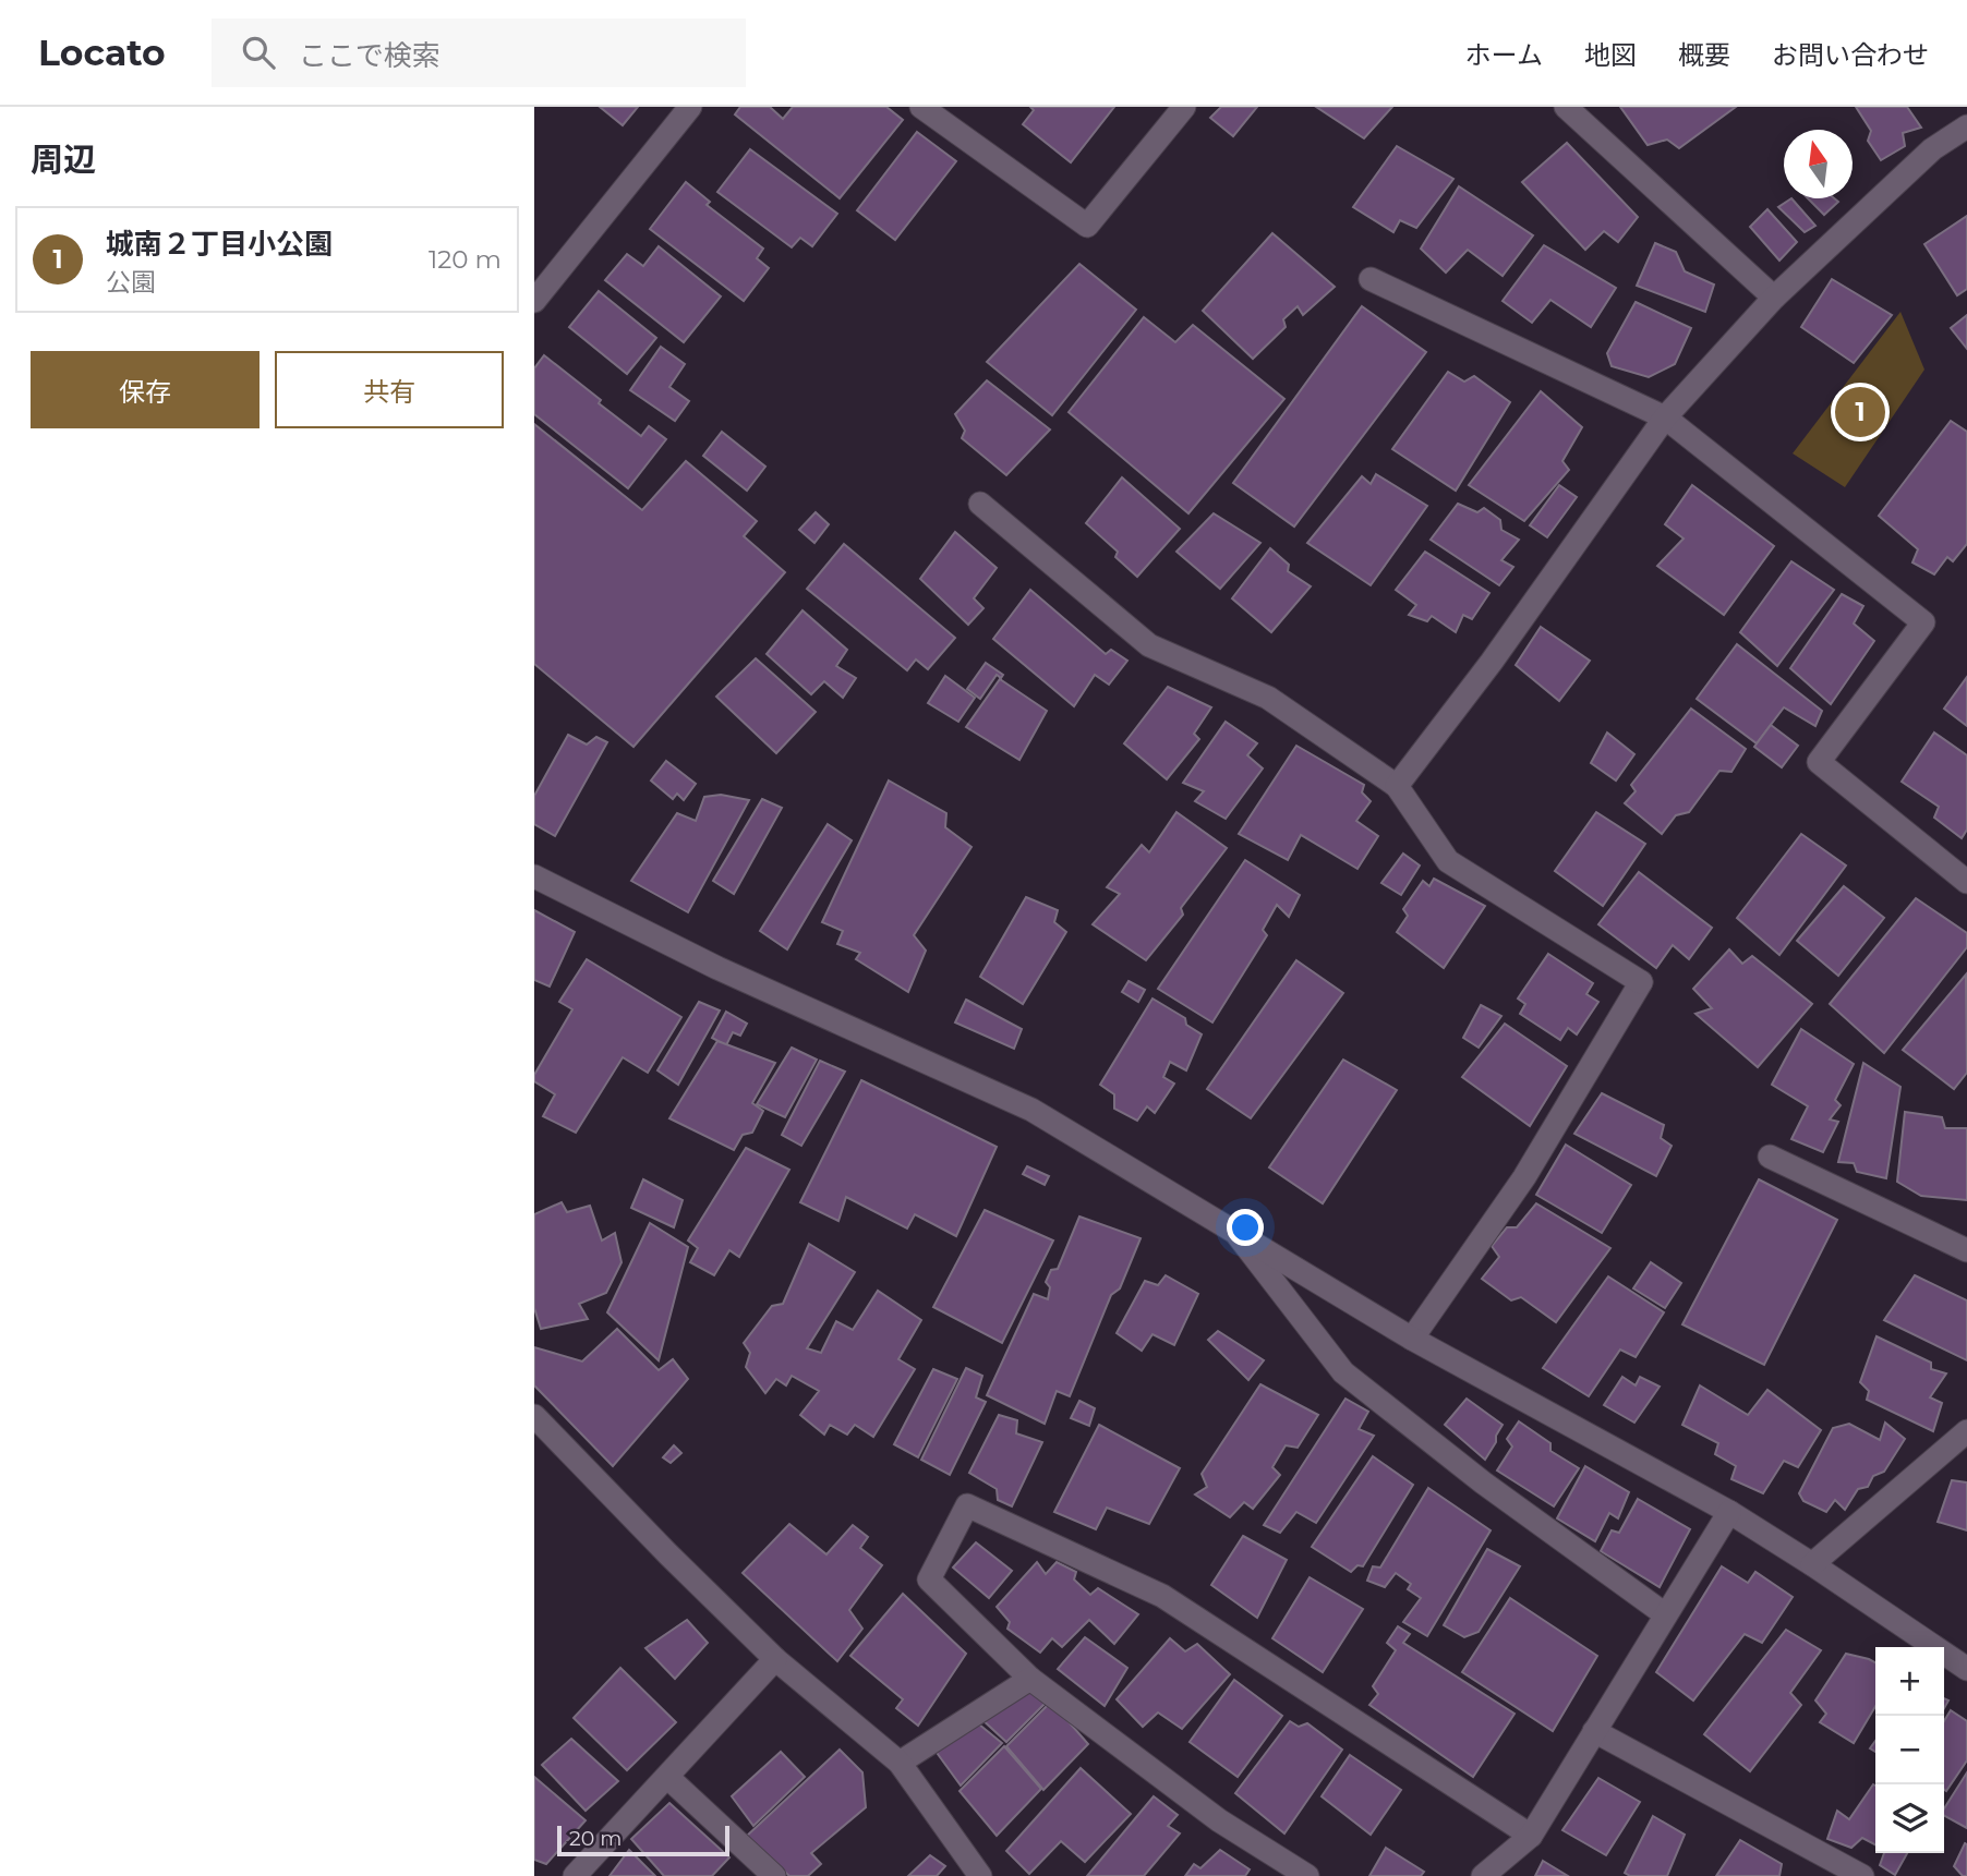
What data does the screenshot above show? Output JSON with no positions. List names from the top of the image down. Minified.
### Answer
{"scale_bar":"20 m","north":"top","page":{"header":"Locato","search":"ここで検索","nav":["ホーム","地図","概要","お問い合わせ"],"heading":"周辺","list":[{"mark":"1","name":"城南２丁目小公園","note":"公園","value":"120 m"}],"buttons":["保存","共有"],"pins":"1","map_buttons":["+","−"],"scale":"20 m"}}
